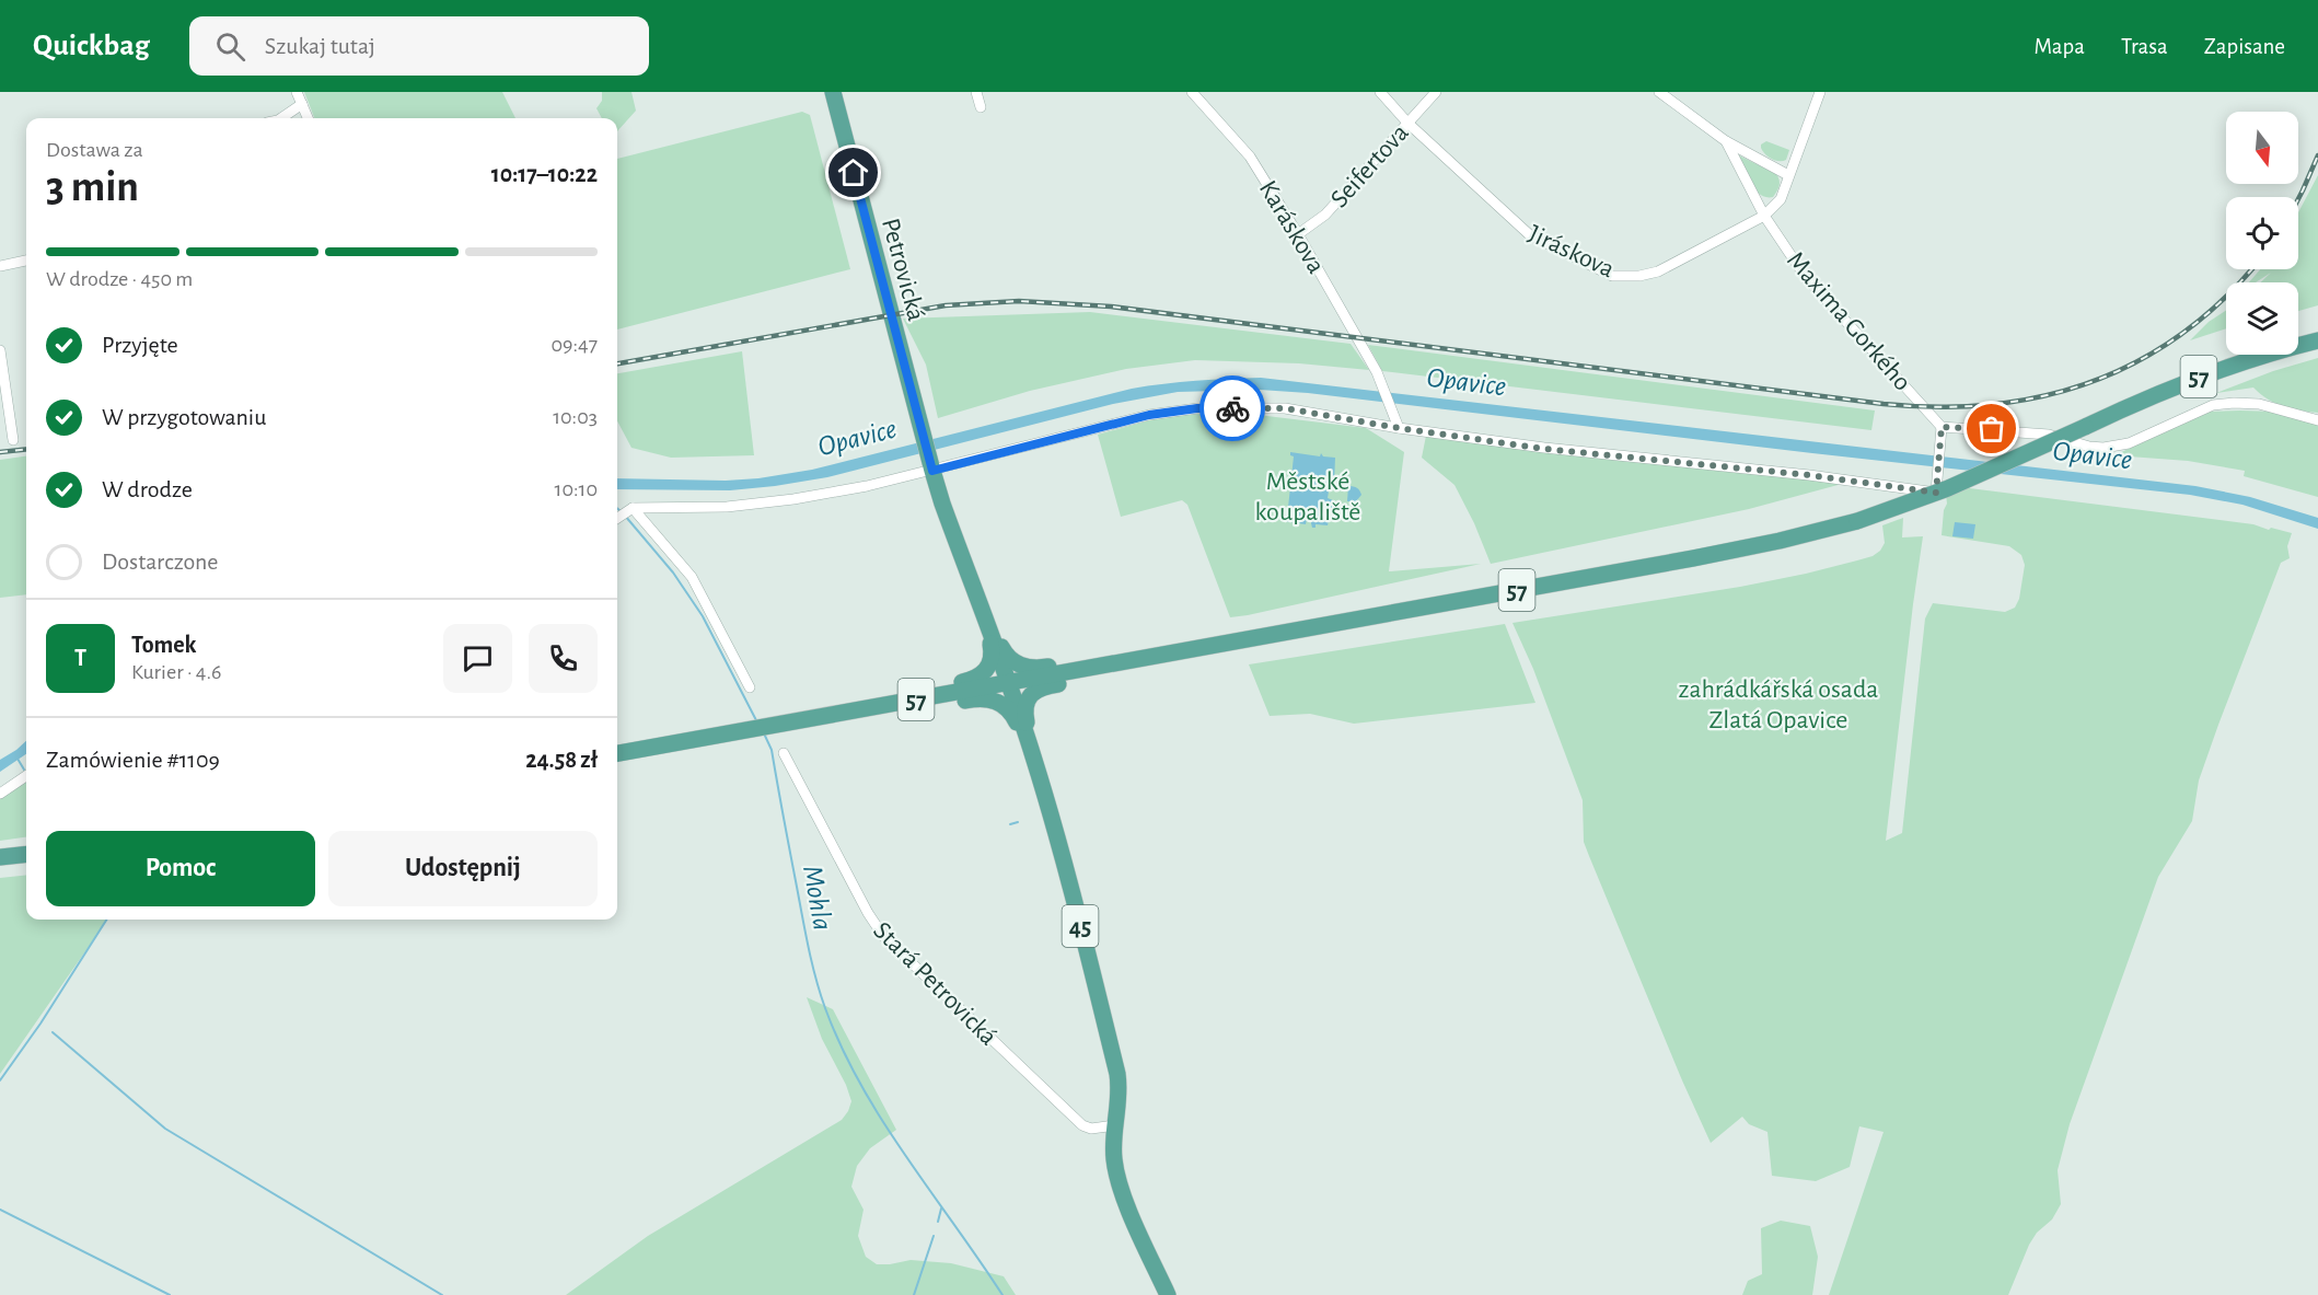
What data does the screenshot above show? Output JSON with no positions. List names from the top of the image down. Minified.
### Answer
{"streets":{"main road":["Petrovická","57","45"],"street":["Seifertova","Karáskova","Jiráskova","Maxima Gorkého","Stará Petrovická"]},"crossings":[["Seifertova","Karáskova"],["Seifertova","Jiráskova"],["Jiráskova","Maxima Gorkého"],["Petrovická","45"],["57","45"],["45","Stará Petrovická"]],"water":["Opavice","Mohla"],"parks":["Městské koupaliště","zahrádkářská osada Zlatá Opavice"],"north":"bottom","page":{"header":"Quickbag","search":"Szukaj tutaj","nav":["Mapa","Trasa","Zapisane"],"heading":["3 min","Dostawa za","10:17–10:22"],"panel":["Tomek","Kurier · 4.6","Zamówienie #1109","24.58 zł"],"bar":"W drodze · 450 m","list":[["Przyjęte","09:47"],["W przygotowaniu","10:03"],["W drodze","10:10"],"Dostarczone"],"round":"T","buttons":["Pomoc","Udostępnij"]}}
